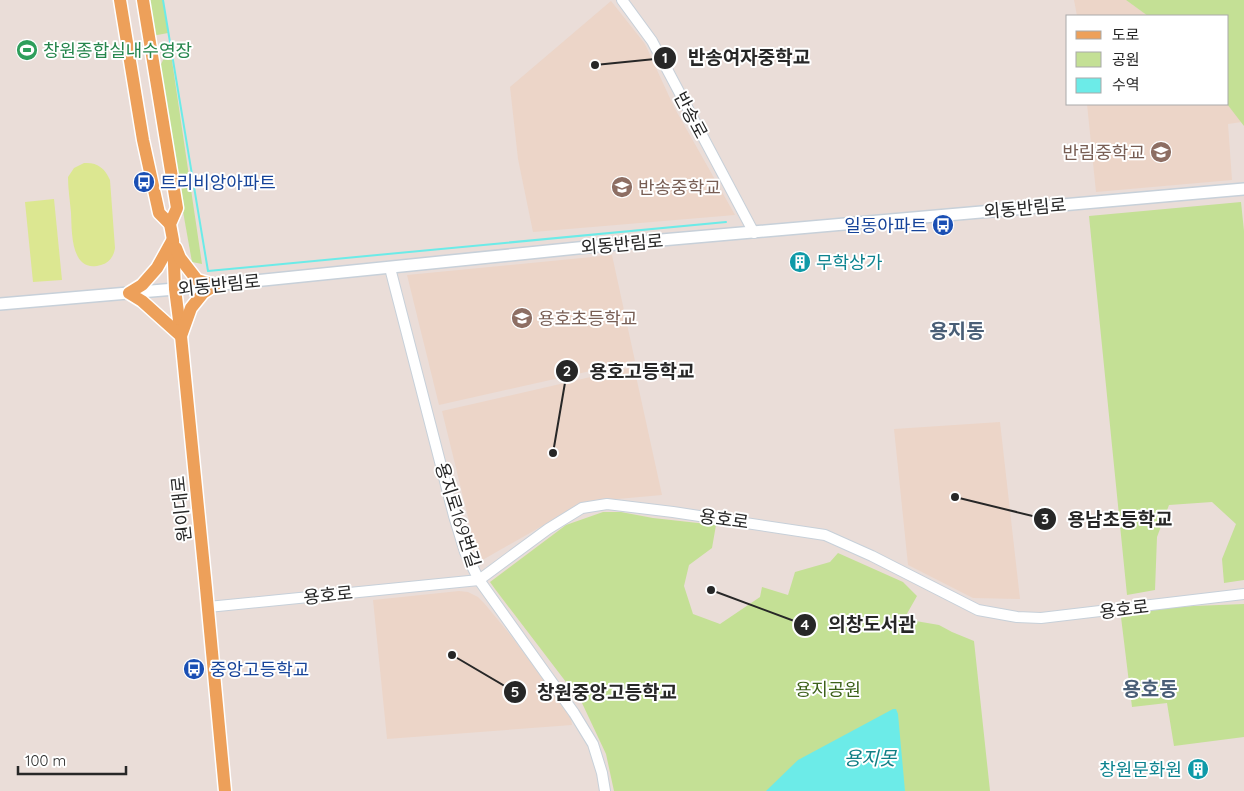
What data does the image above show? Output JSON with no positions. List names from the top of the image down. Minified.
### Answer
{"streets":{"main road":["외동반림로","원이대로"],"street":["반송로","용지로169번길","용호로"]},"crossings":[["반송로","외동반림로"],["외동반림로","원이대로"],["외동반림로","용지로169번길"],["원이대로","용호로"],["용지로169번길","용호로"]],"districts":["용지동","용호동"],"water":["용지못"],"parks":["용지공원"],"places":{"sports":["창원종합실내수영장"],"other":["반송여자중학교","용호고등학교","용남초등학교","의창도서관","창원중앙고등학교"],"school or university":["반림중학교","반송중학교","용호초등학교"],"bus stop":["트리비앙아파트","일동아파트","중앙고등학교"],"building":["무학상가","창원문화원"]},"legend":["도로","공원","수역"],"scale_bar":"100 m"}
